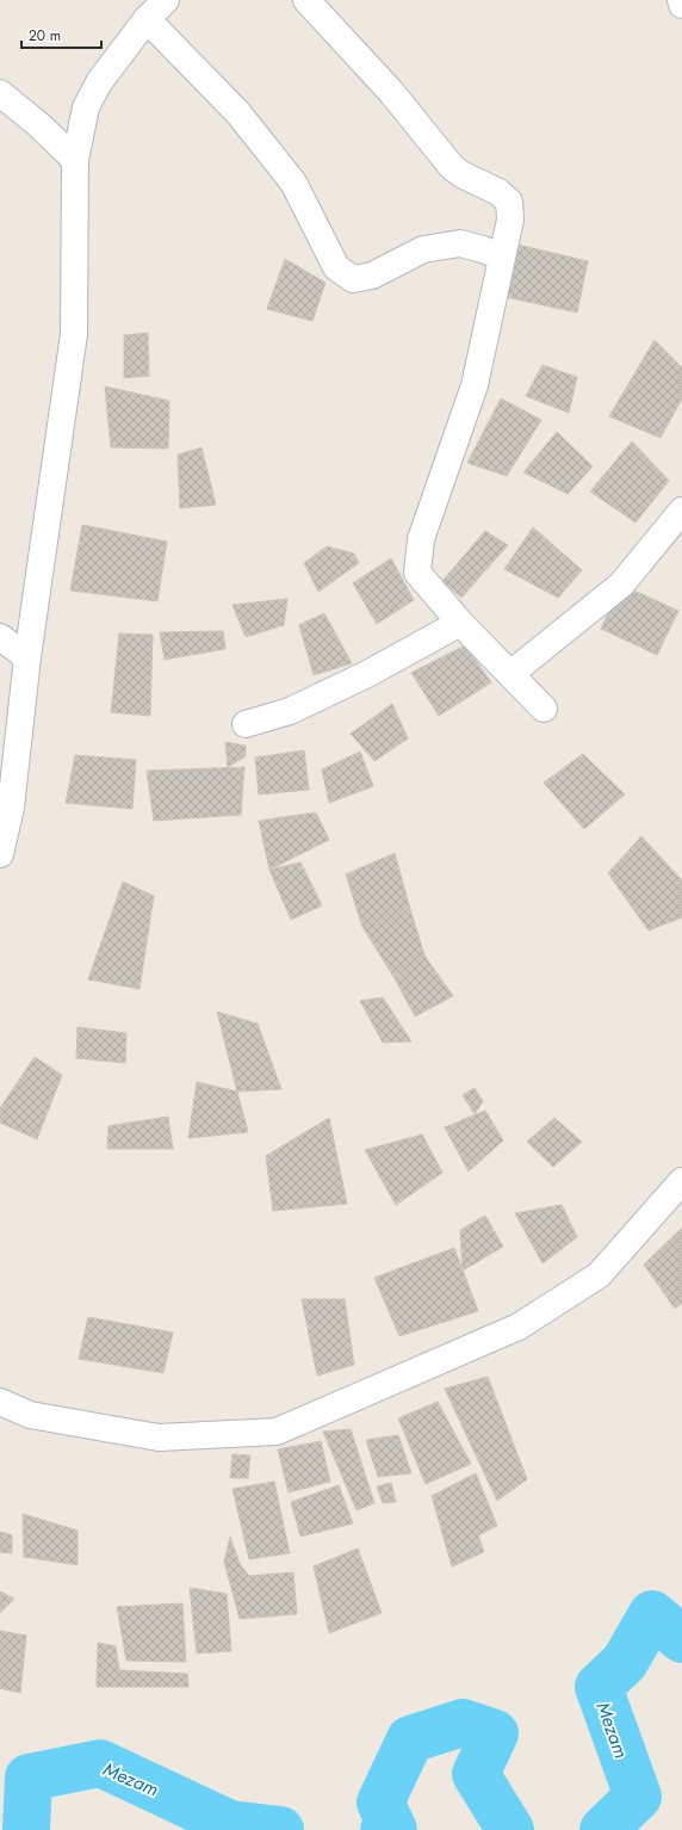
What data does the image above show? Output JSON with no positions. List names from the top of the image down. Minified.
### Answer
{"water":["Mezam"],"scale_bar":"20 m"}
